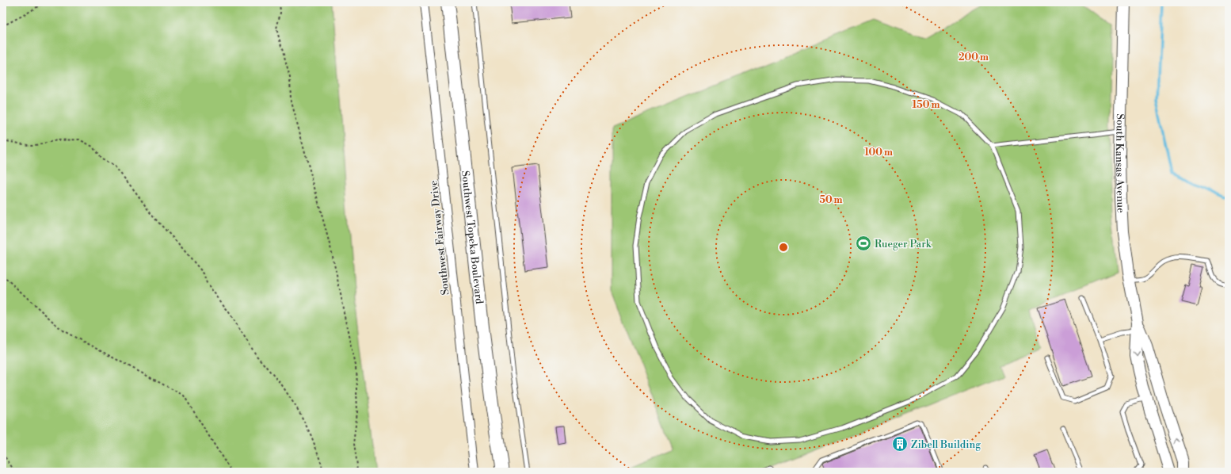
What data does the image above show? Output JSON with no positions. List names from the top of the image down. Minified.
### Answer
{"streets":{"main road":["South Kansas Avenue","Southwest Topeka Boulevard"],"street":["Southwest Fairway Drive"]},"places":{"sports":["Rueger Park"],"building":["Zibell Building"]},"rings":["200 m","150 m","100 m","50 m"]}
